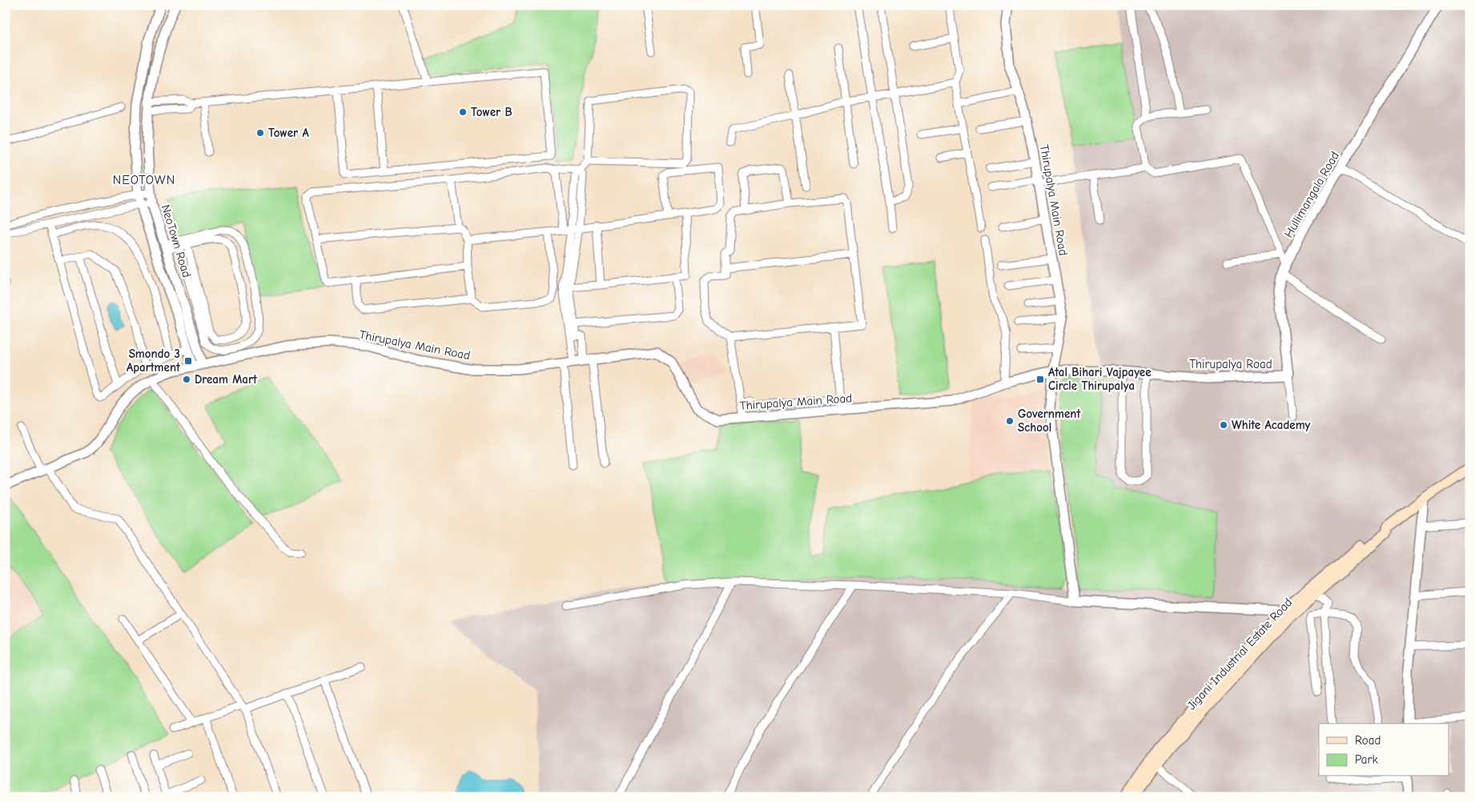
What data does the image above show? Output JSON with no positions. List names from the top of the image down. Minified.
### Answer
{"streets":{"main road":["Jigani Industrial Estate Road"],"street":["Hullimangala Road","Thirupalya Main Road","NeoTown Road","Thirupalya Road"]},"crossings":[["Hullimangala Road","Thirupalya Road"],["Thirupalya Main Road","NeoTown Road"],["Thirupalya Main Road","Thirupalya Road"]],"districts":["NEOTOWN"],"places":{"other":["Tower B","Tower A","Dream Mart","Government School","White Academy"],"transit":["Smondo 3 Apartment","Atal Bihari Vajpayee Circle Thirupalya"]},"legend":["Road","Park"]}
